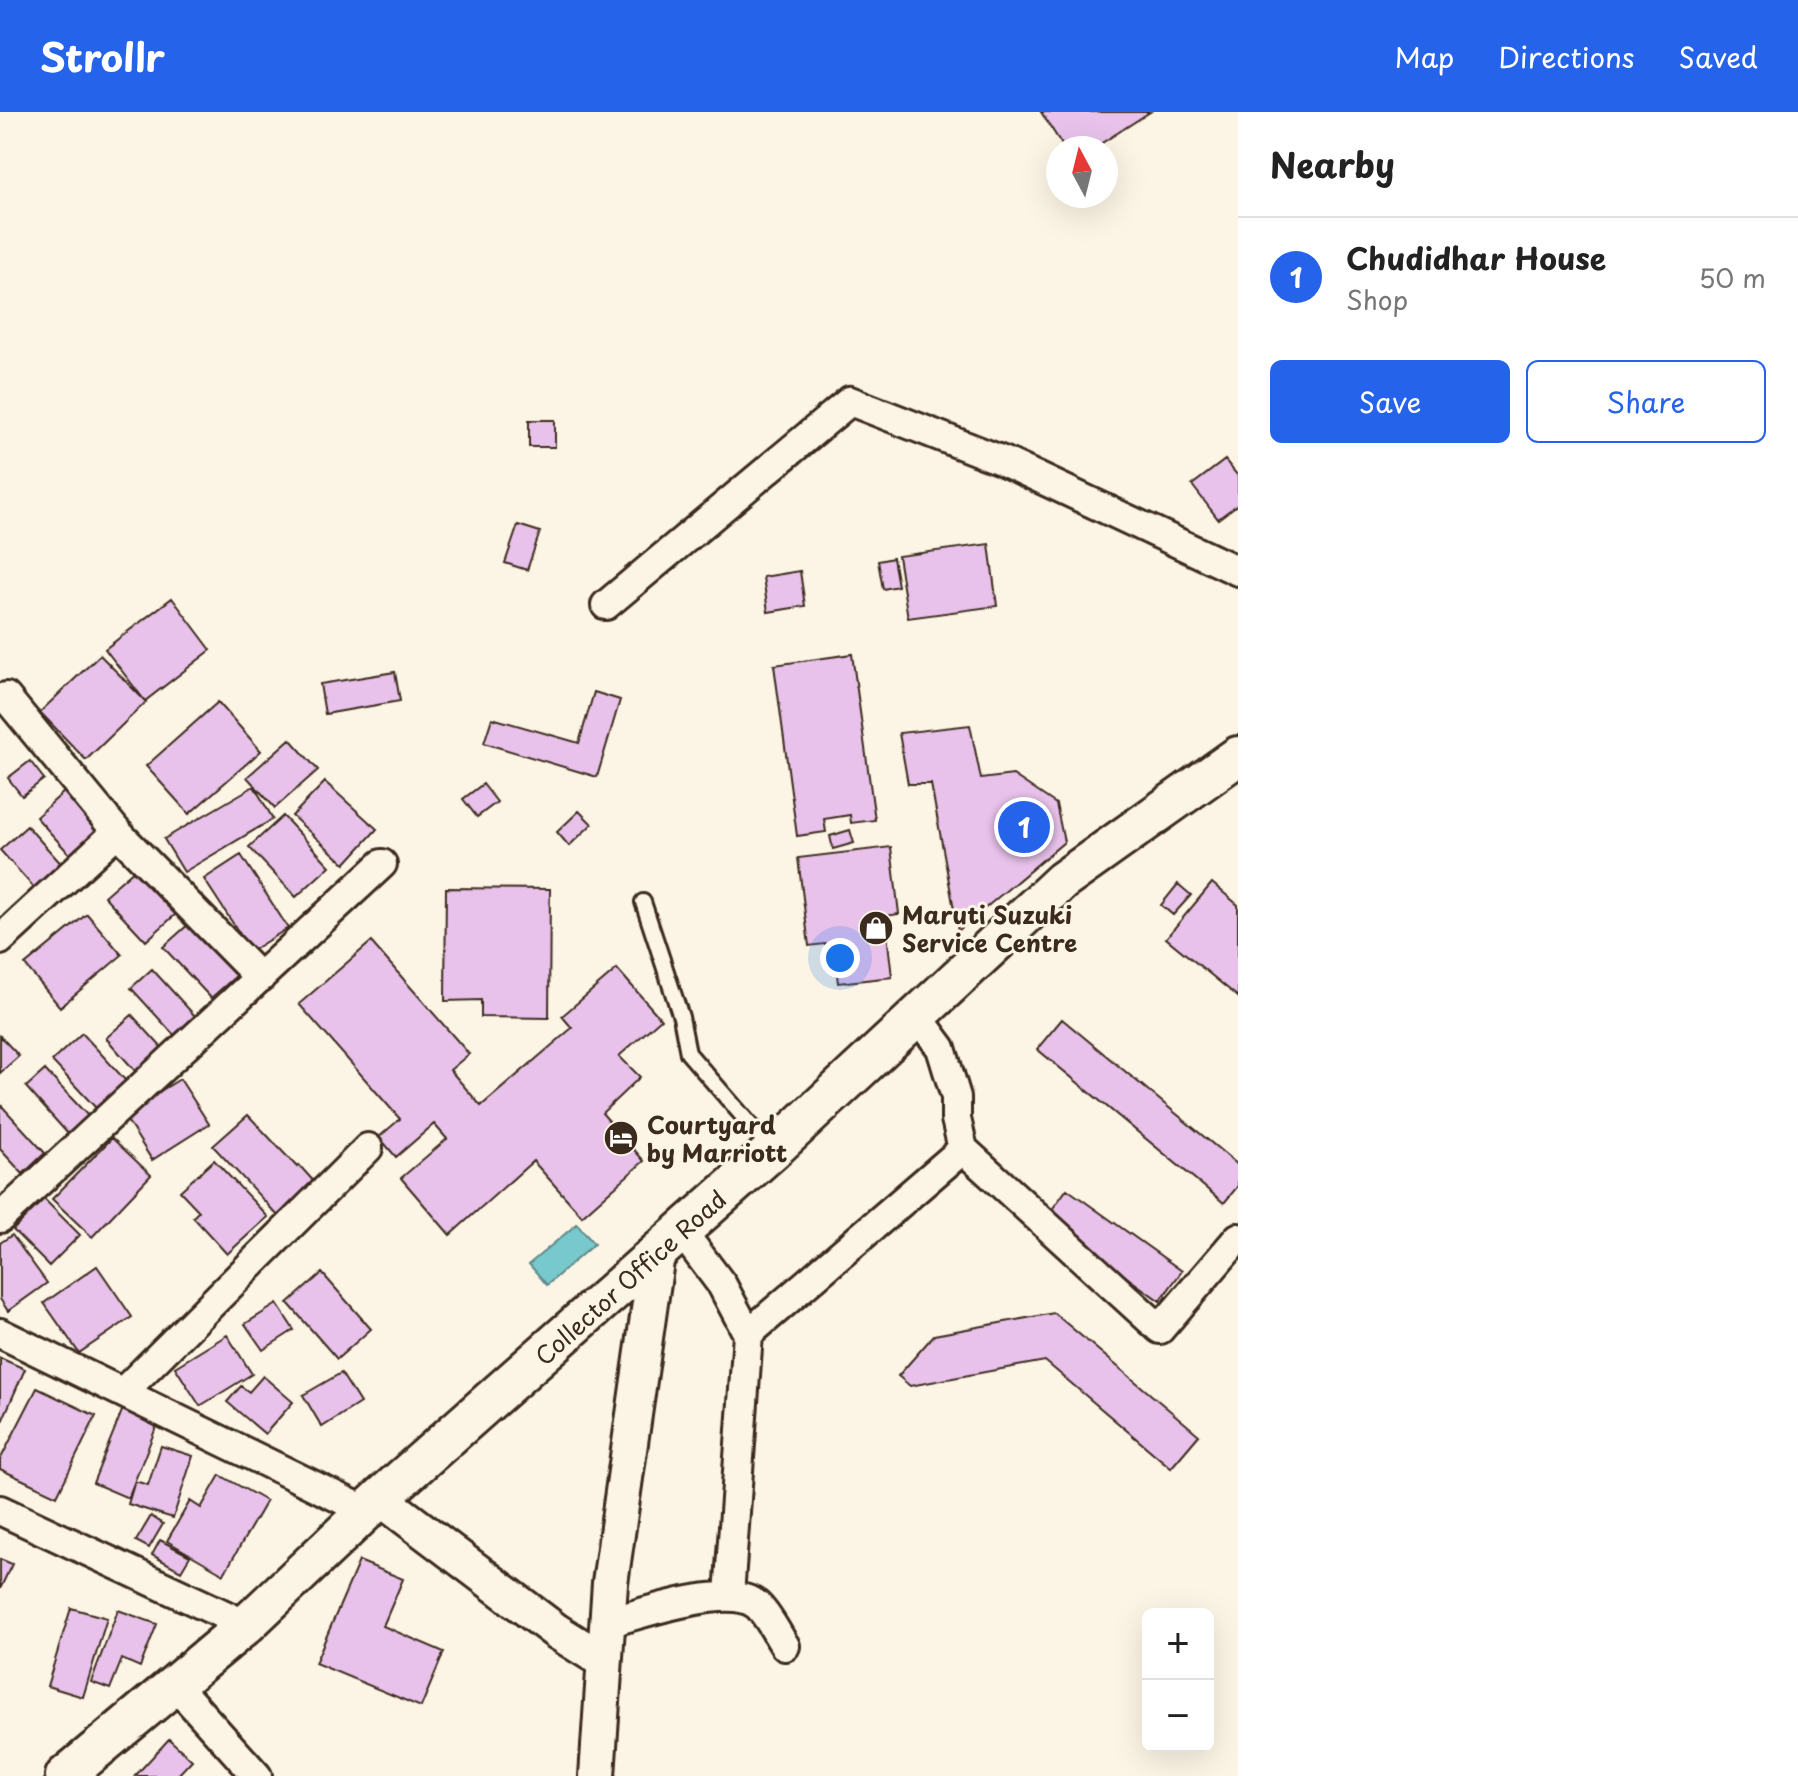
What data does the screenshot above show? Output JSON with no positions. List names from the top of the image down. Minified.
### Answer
{"streets":{"main road":["Collector Office Road"]},"places":{"shop":["Maruti Suzuki Service Centre"],"hotel":["Courtyard by Marriott"]},"north":"top","page":{"header":"Strollr","nav":["Map","Directions","Saved"],"heading":"Nearby","list":[{"mark":"1","name":"Chudidhar House","note":"Shop","value":"50 m"}],"buttons":["Save","Share"],"pins":"1","map_buttons":["+","−"]}}
